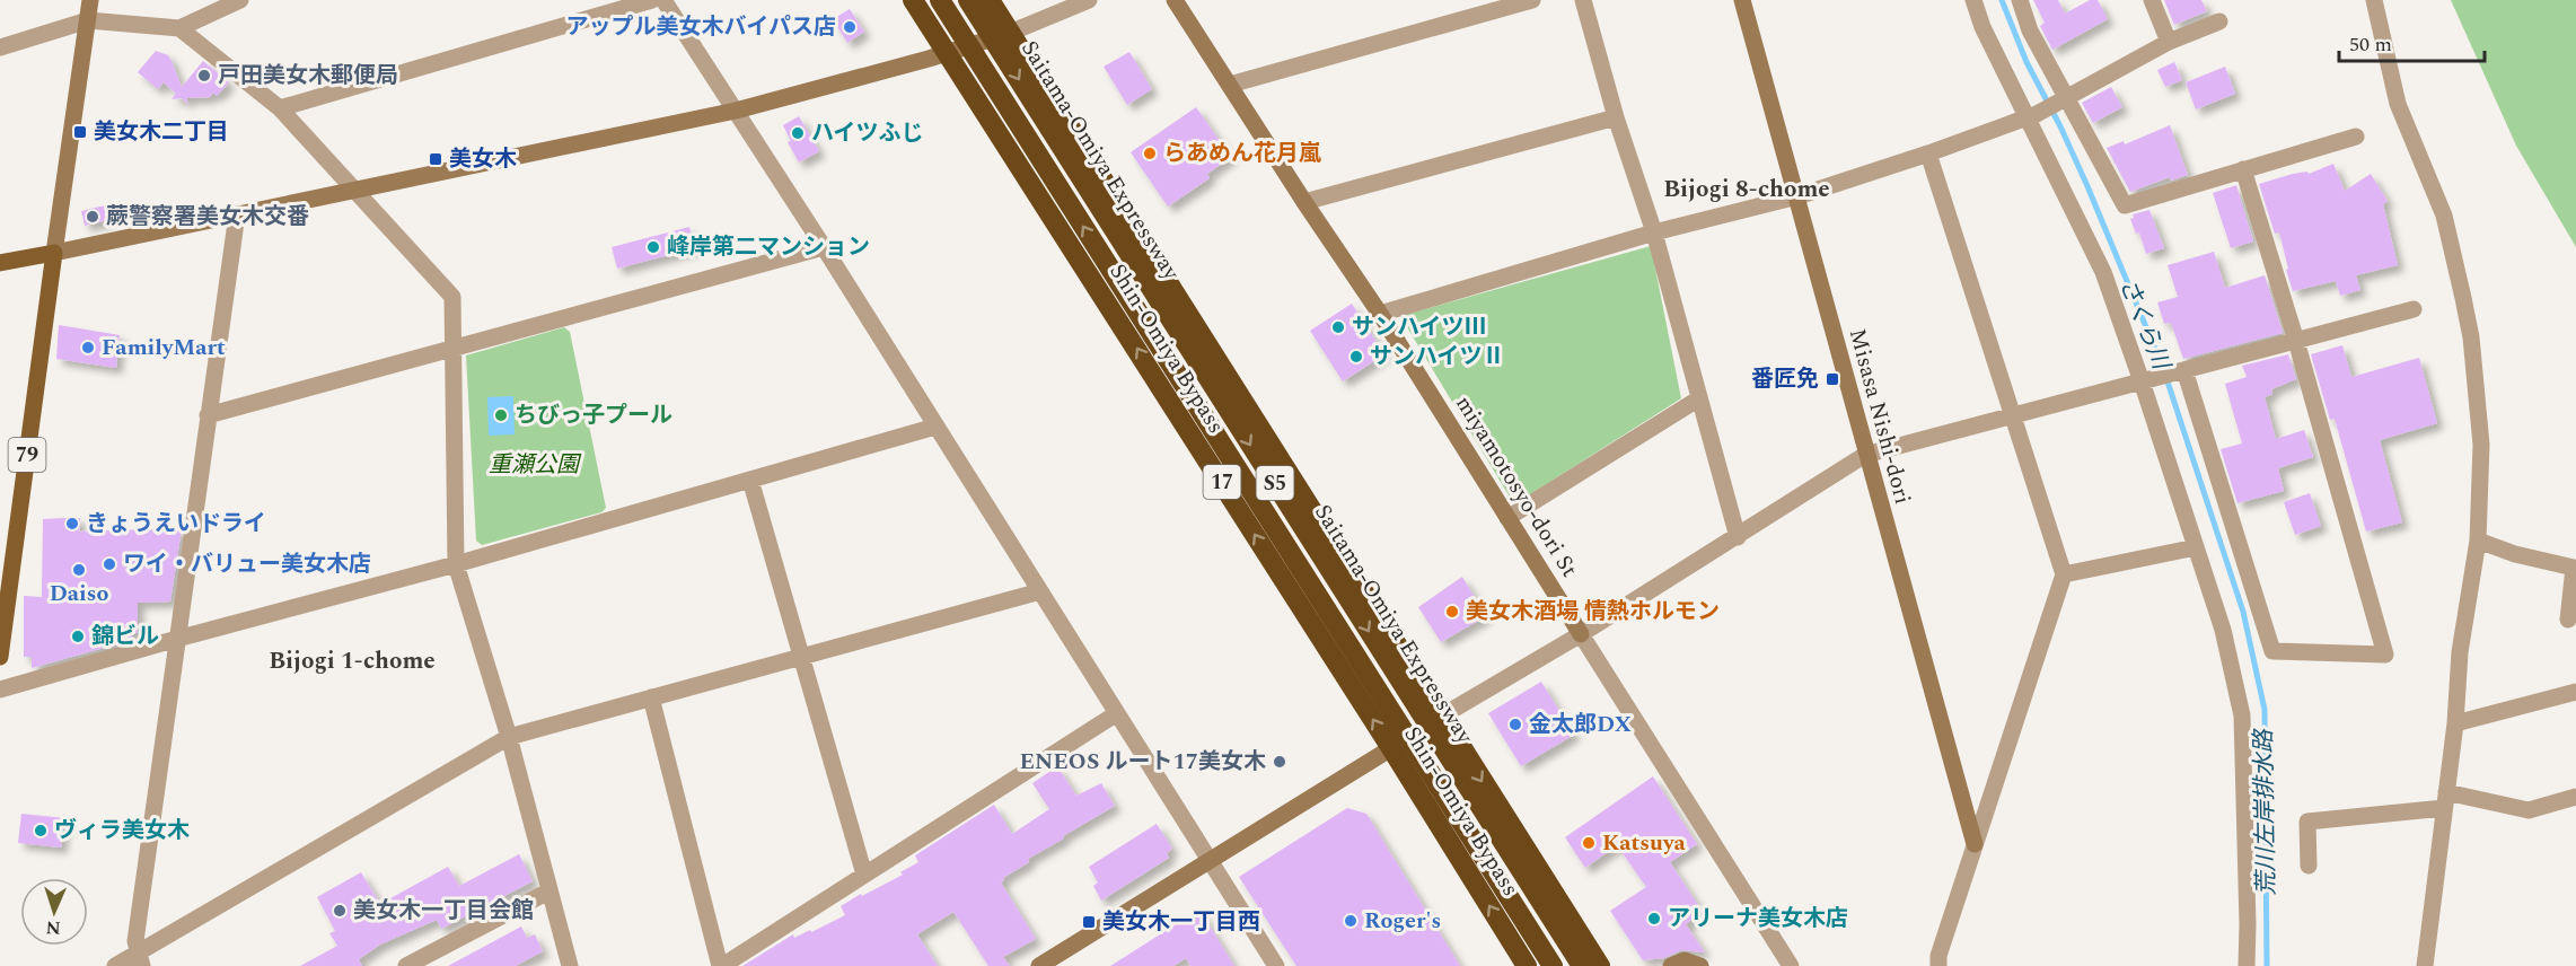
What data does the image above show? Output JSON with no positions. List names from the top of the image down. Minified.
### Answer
{"streets":{"highway":["Saitama-Omiya Expressway","Shin-Omiya Bypass","17","S5"],"main road":["79"],"street":["Misasa Nishi-dori","miyamotosyo-dori St"]},"districts":["Bijogi 8-chome","Bijogi 1-chome"],"water":["さくら川","荒川左岸排水路"],"parks":["重瀬公園"],"places":{"other":["アップル美女木バイパス店","戸田美女木郵便局","ハイツふじ","らあめん花月嵐","蕨警察署美女木交番","峰岸第二マンション","サンハイツⅢ","FamilyMart","サンハイツⅡ","ちびっ子プール","きょうえいドライ","ワイ・バリュー美女木店","Daiso","美女木酒場 情熱ホルモン","錦ビル","金太郎DX","ENEOS ルート17美女木","ヴィラ美女木","Katsuya","美女木一丁目会館","アリーナ美女木店","Roger's"],"transit":["美女木二丁目","美女木","番匠免","美女木一丁目西"]},"scale_bar":"50 m","north":"bottom"}
